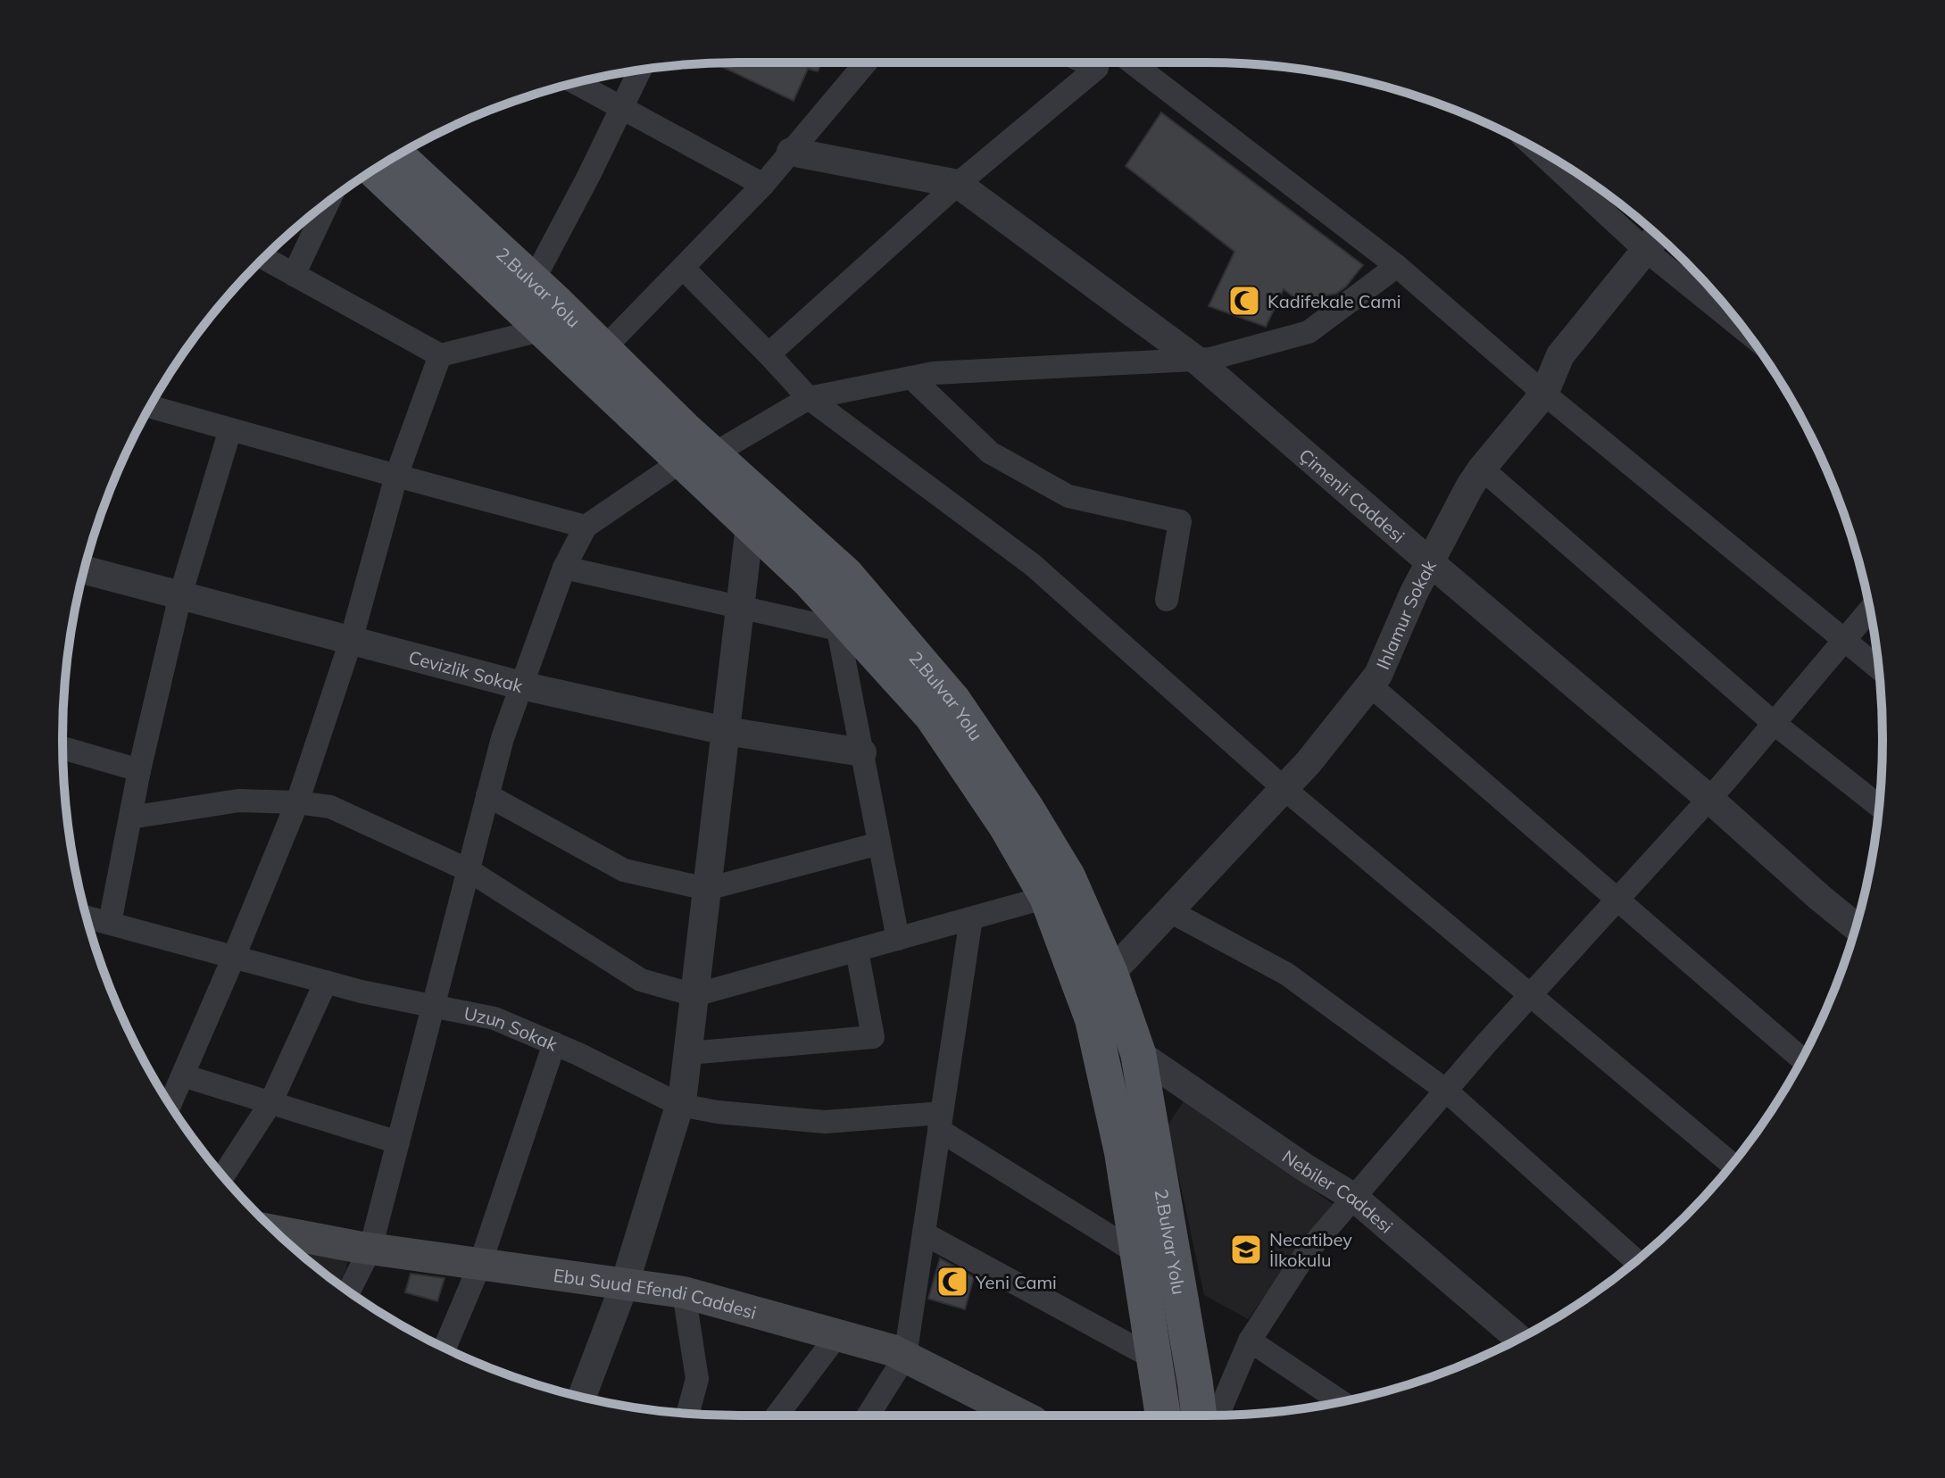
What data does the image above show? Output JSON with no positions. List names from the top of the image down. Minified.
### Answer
{"streets":{"main road":["2.Bulvar Yolu","Ebu Suud Efendi Caddesi"],"street":["Çimenli Caddesi","Ihlamur Sokak","Cevizlik Sokak","Uzun Sokak","Nebiler Caddesi"]},"crossings":[["2.Bulvar Yolu","Ihlamur Sokak"],["2.Bulvar Yolu","Nebiler Caddesi"],["Çimenli Caddesi","Ihlamur Sokak"]],"places":{"mosque":["Kadifekale Cami","Yeni Cami"],"school or university":["Necatibey İlkokulu"]}}
